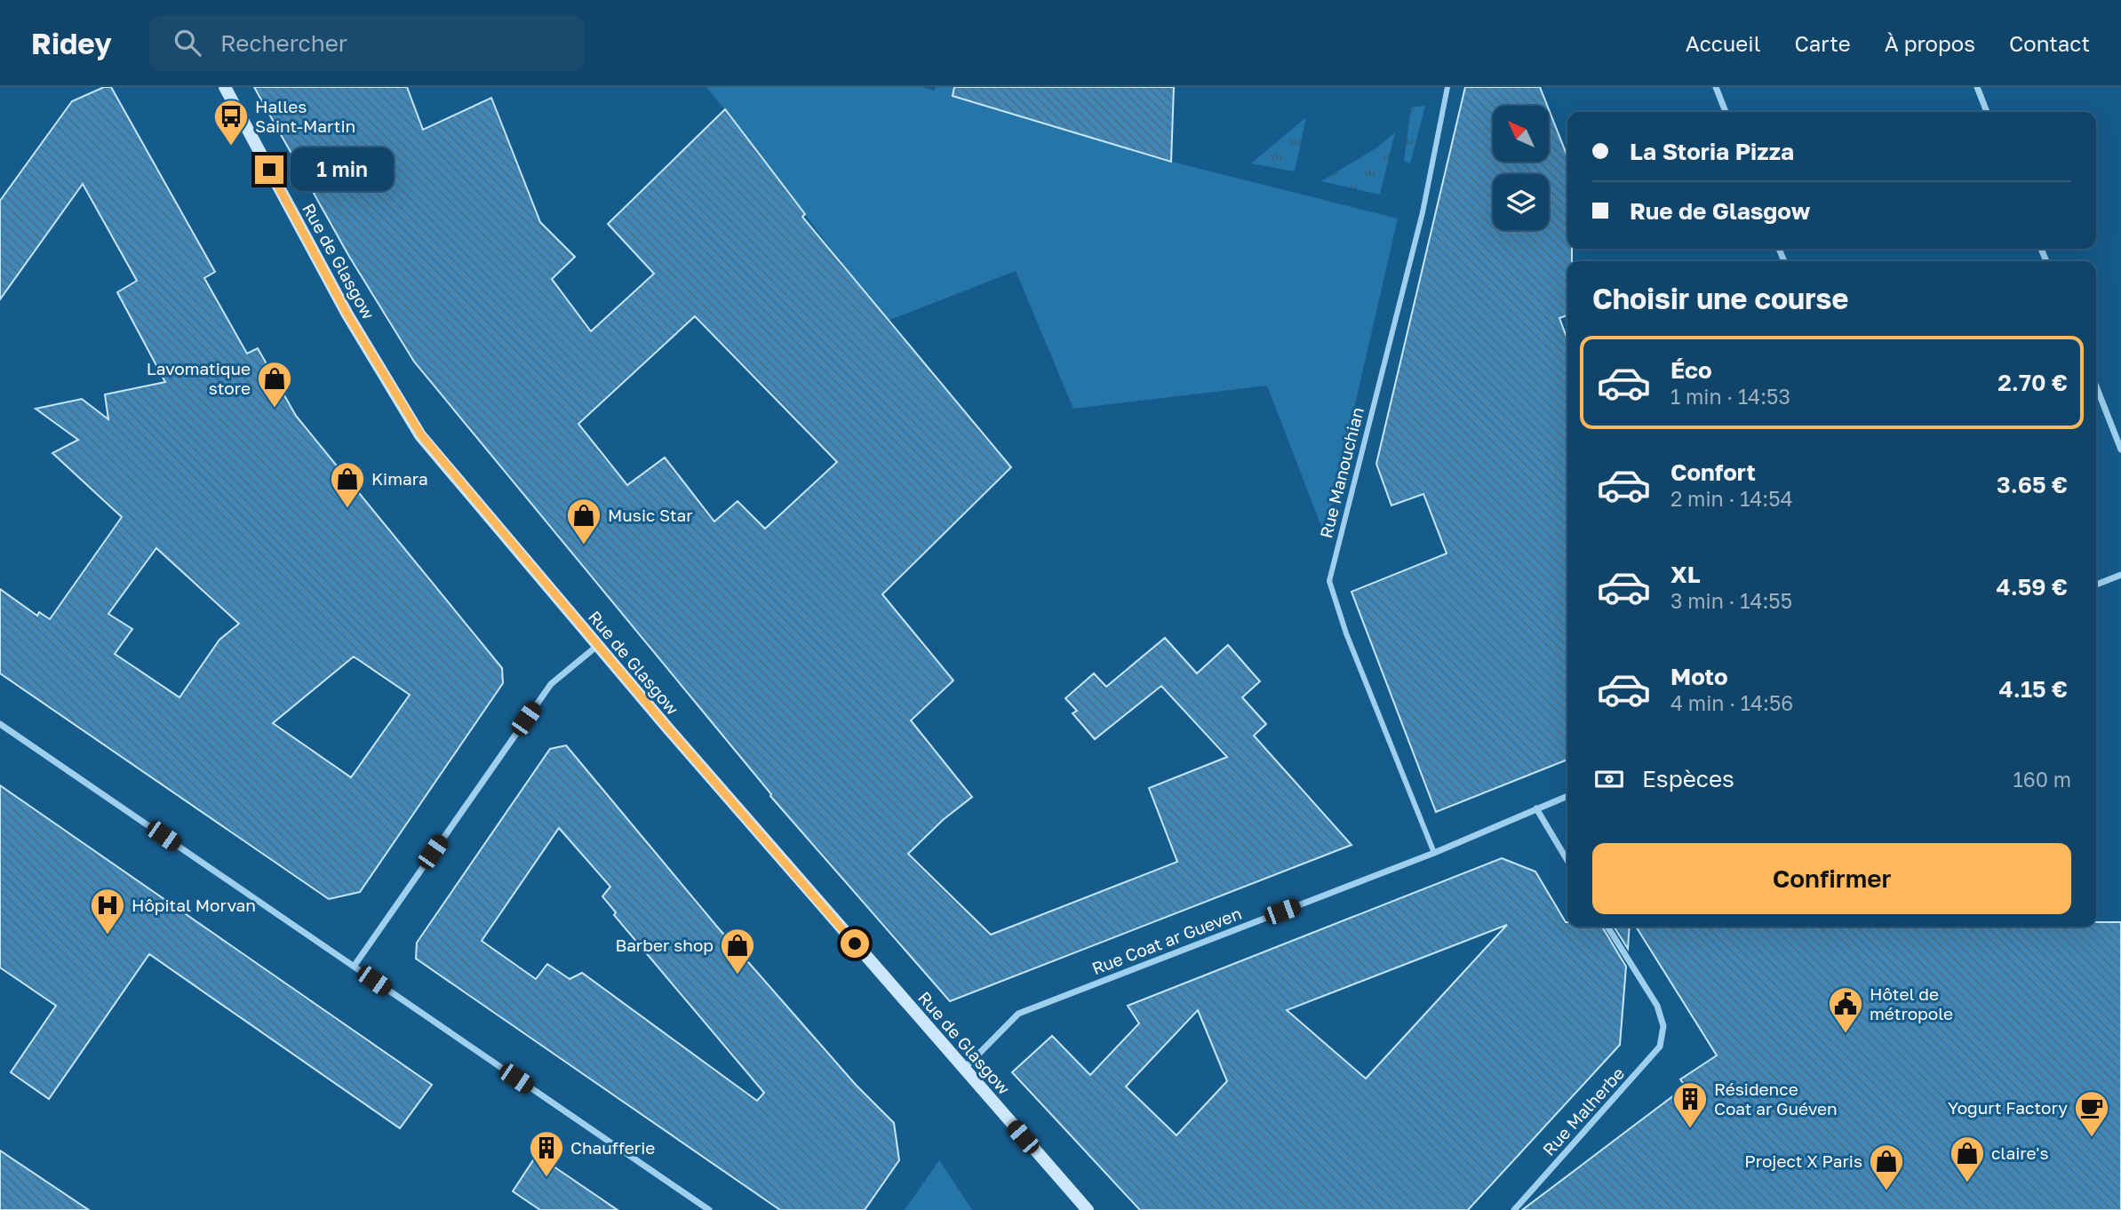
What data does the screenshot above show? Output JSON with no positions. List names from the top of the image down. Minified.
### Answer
{"streets":{"main road":["Rue de Glasgow"],"street":["Rue Manouchian","Rue Coat ar Gueven","Rue Malherbe"]},"crossings":[["Rue de Glasgow","Rue Coat ar Gueven"],["Rue Manouchian","Rue Coat ar Gueven"]],"places":{"bus stop":["Halles Saint-Martin"],"shop":["Lavomatique store","Kimara","Music Star","Barber shop","claire's","Project X Paris"],"hospital":["Hôpital Morvan"],"public building":["Hôtel de métropole"],"building":["Résidence Coat ar Guéven","Chaufferie"],"cafe":["Yogurt Factory"]},"north":"top left","page":{"header":"Ridey","search":"Rechercher","nav":["Accueil","Carte","À propos","Contact"],"banner":["La Storia Pizza","Rue de Glasgow"],"bubble":"1 min","heading":"Choisir une course","list":[{"name":"Éco","note":"1 min · 14:53","value":"2.70 €"},{"name":"Confort","note":"2 min · 14:54","value":"3.65 €"},{"name":"XL","note":"3 min · 14:55","value":"4.59 €"},{"name":"Moto","note":"4 min · 14:56","value":"4.15 €"}],"pay":["Espèces","160 m"],"buttons":"Confirmer"}}
